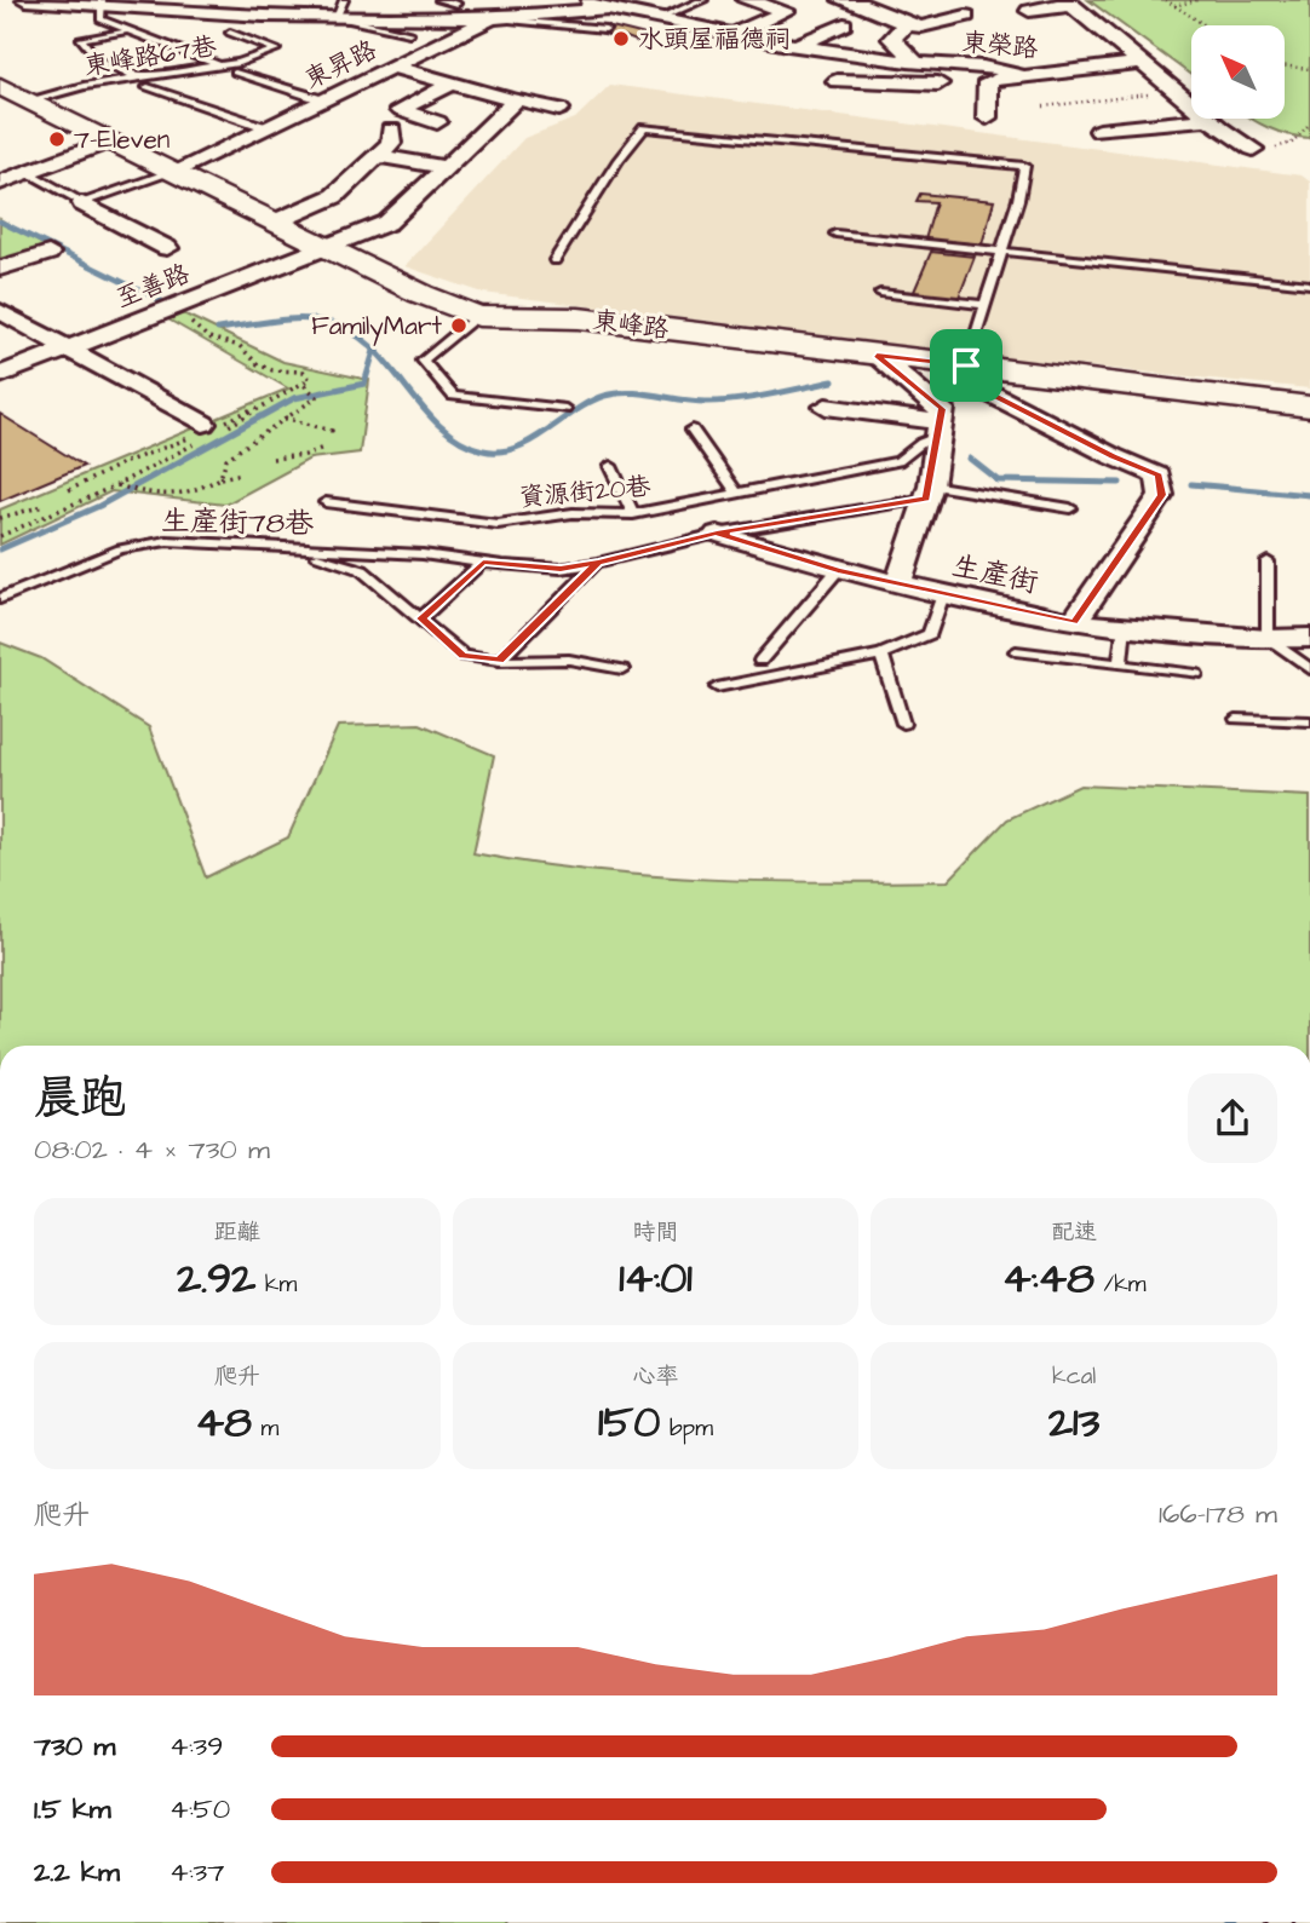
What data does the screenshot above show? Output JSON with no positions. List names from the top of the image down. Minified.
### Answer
{"streets":{"main road":["東峰路"],"street":["東榮路","東昇路","至善路","生產街"],"lane":["東峰路67巷","資源街20巷","生產街78巷"]},"crossings":[["東峰路67巷","東峰路"],["東昇路","東峰路"],["至善路","東峰路"],["生產街78巷","生產街"]],"places":["水頭屋福德祠","7-Eleven","FamilyMart"],"north":"top left","page":{"heading":["晨跑","08:02 · 4 × 730 m"],"stats":[["距離","2.92 km"],["時間","14:01"],["配速","4:48 /km"],["爬升","48 m"],["心率","150 bpm"],["kcal","213"]],"chart":["爬升","166–178 m"],"list":[{"name":"730 m","note":"4:39"},{"name":"1.5 km","note":"4:50"},{"name":"2.2 km","note":"4:37"}]}}
